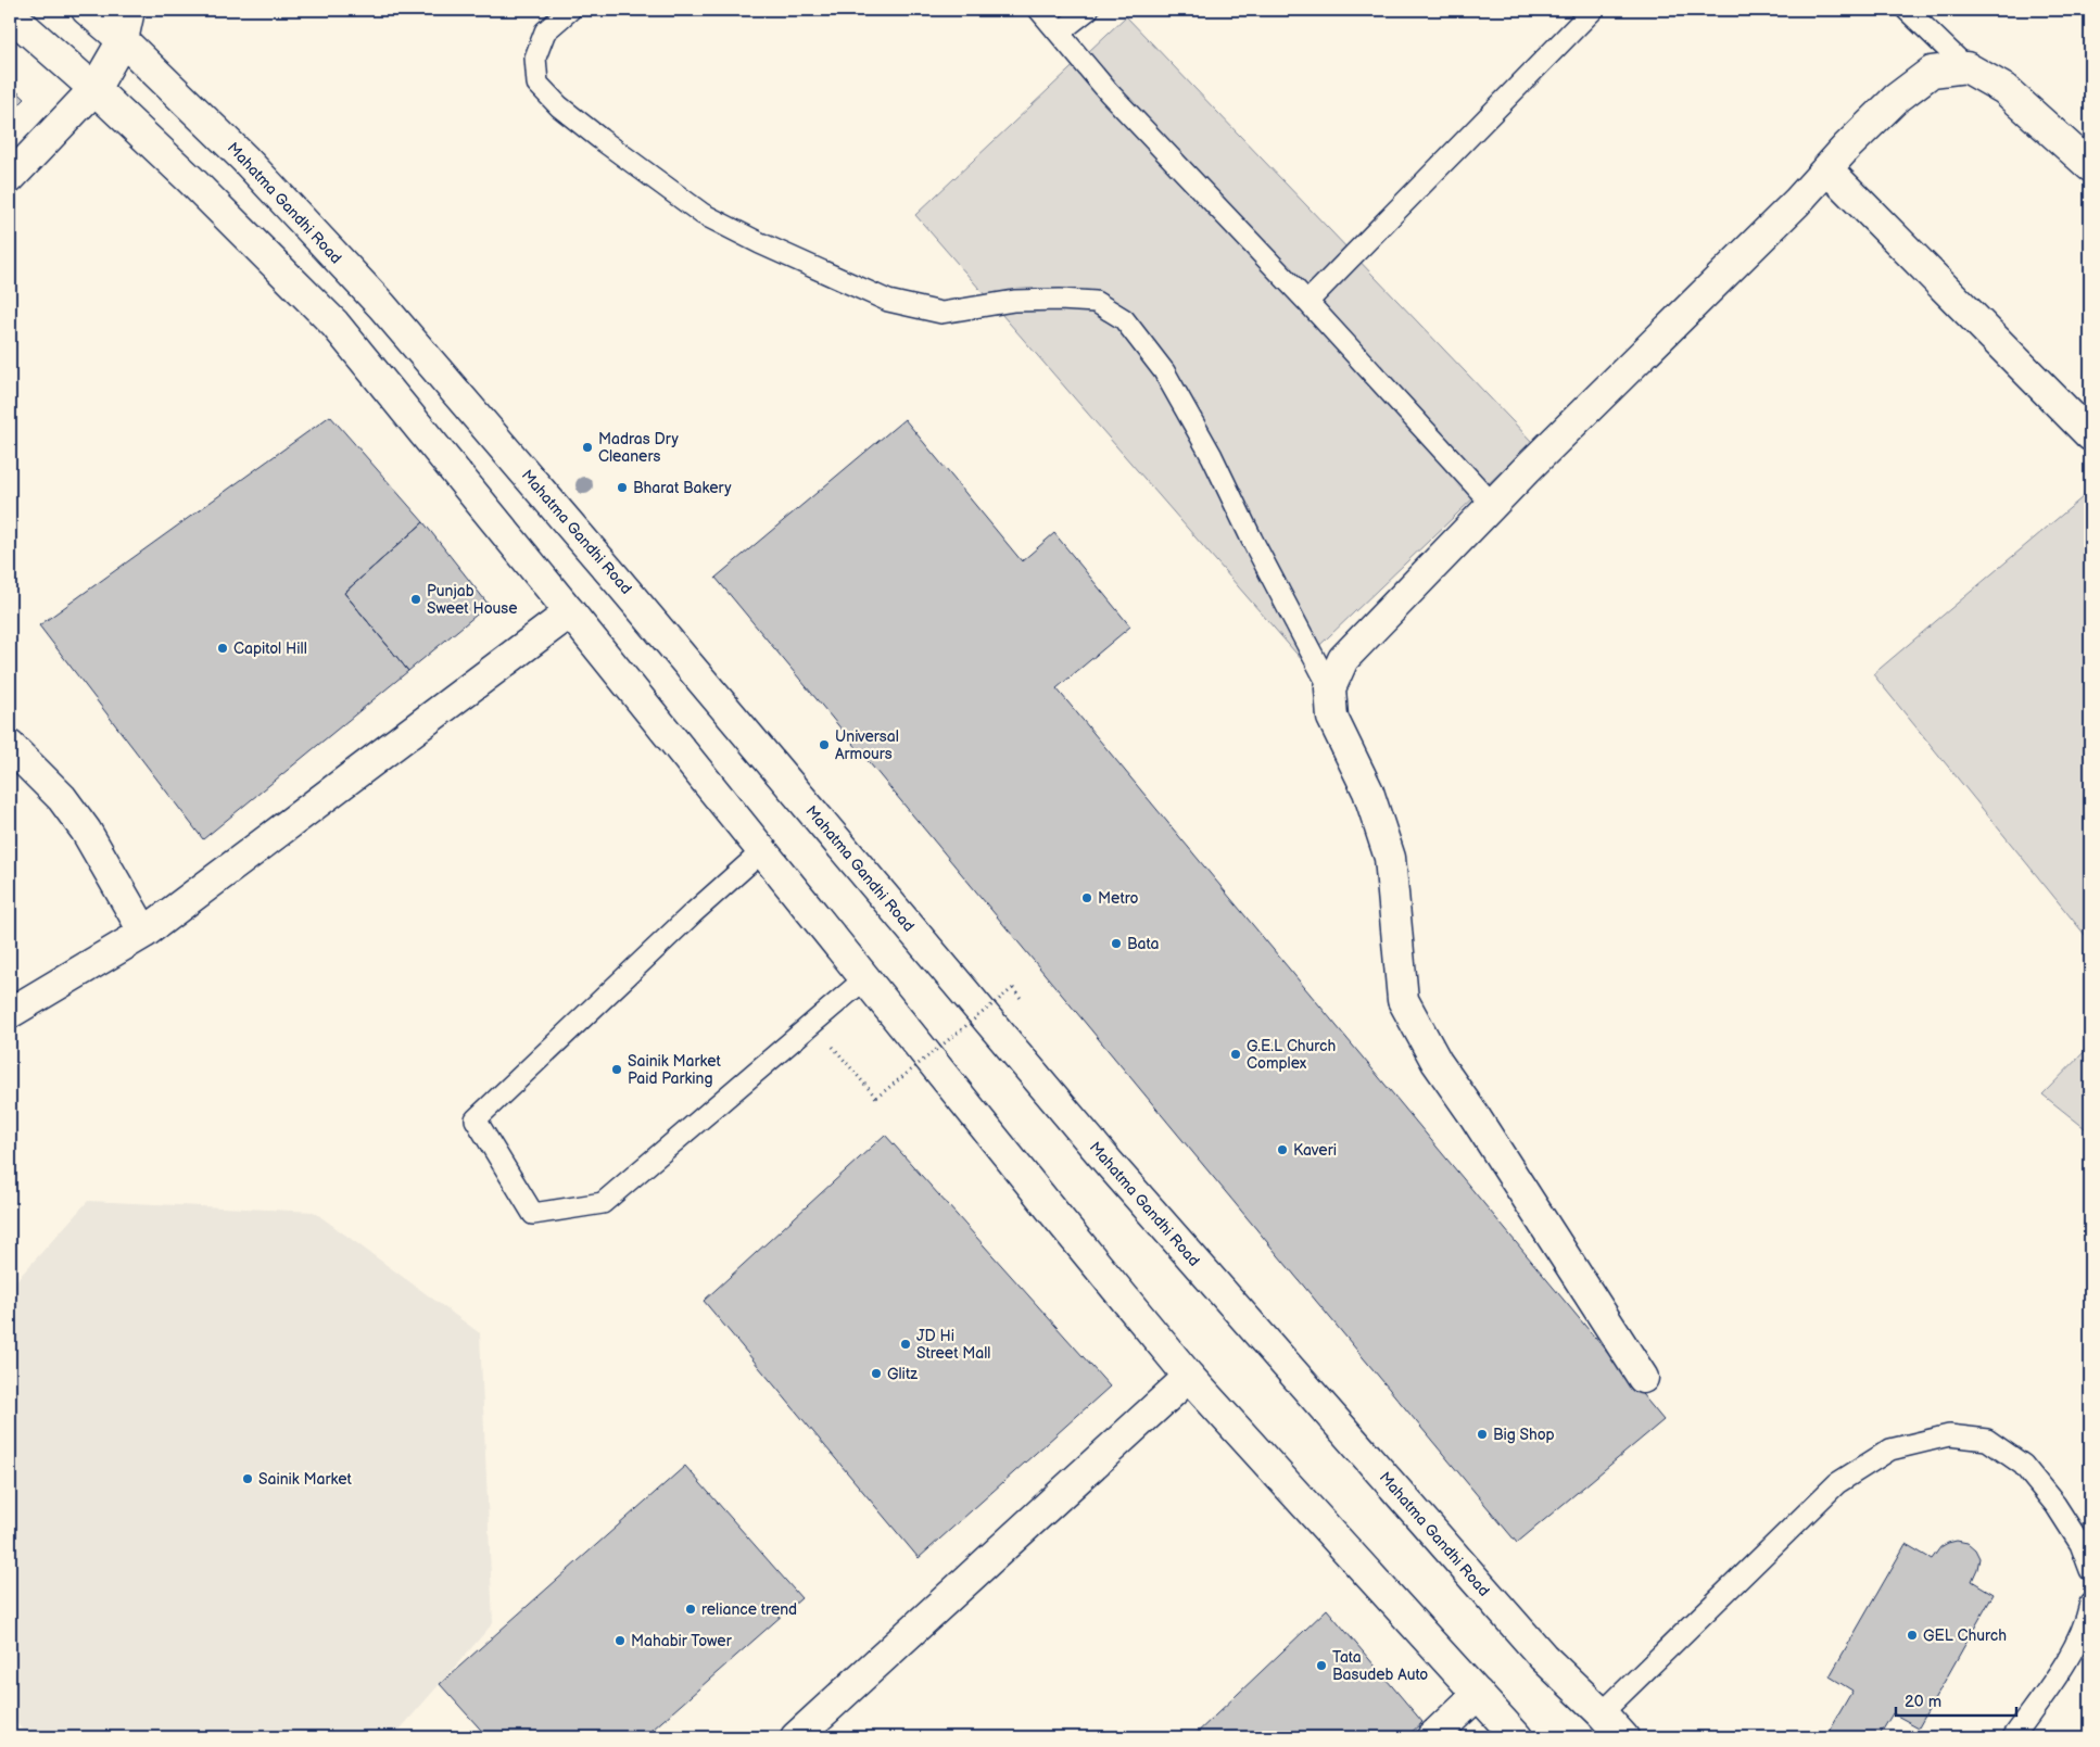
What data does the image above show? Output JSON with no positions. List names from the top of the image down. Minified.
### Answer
{"streets":{"main road":["Mahatma Gandhi Road"]},"places":["Madras Dry Cleaners","Bharat Bakery","Punjab Sweet House","Capitol Hill","Universal Armours","Metro","Bata","G.E.L Church Complex","Sainik Market Paid Parking","Kaveri","JD Hi Street Mall","Glitz","Big Shop","Sainik Market","reliance trend","GEL Church","Mahabir Tower","Tata Basudeb Auto"],"scale_bar":"20 m"}
